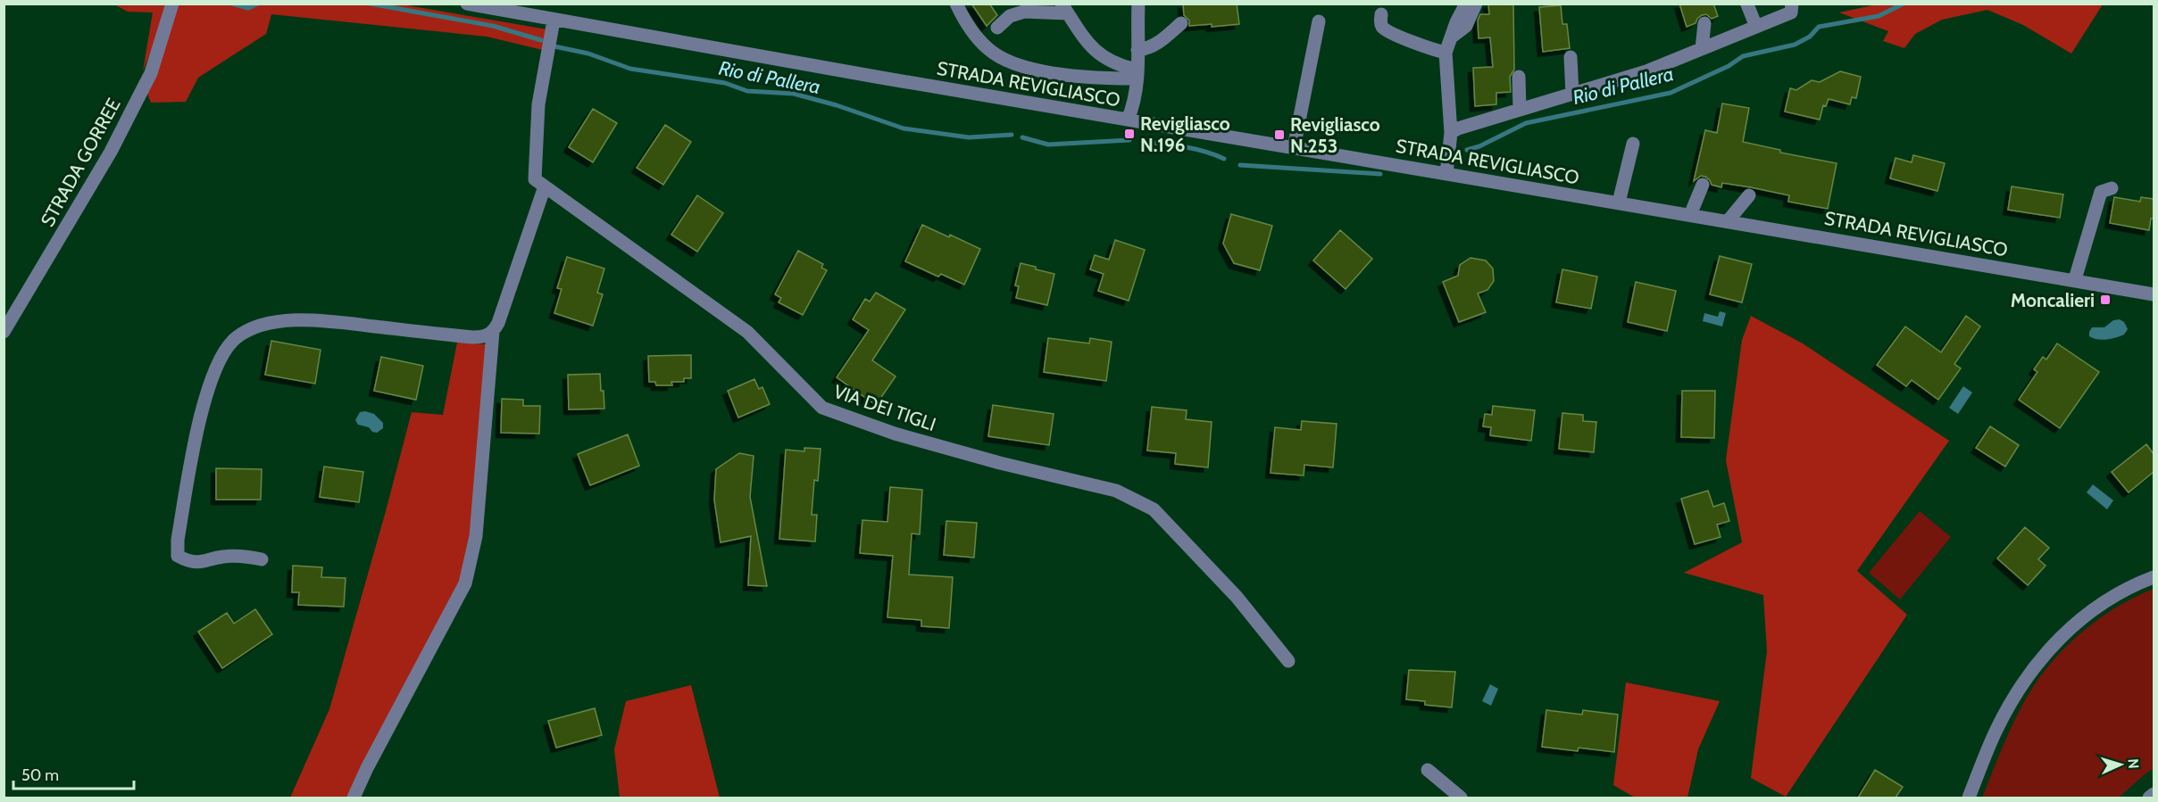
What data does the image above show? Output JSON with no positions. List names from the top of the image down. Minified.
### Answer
{"streets":{"street":["STRADA REVIGLIASCO","STRADA GORREE","VIA DEI TIGLI"]},"water":["Rio di Pallera"],"places":{"transit":["Revigliasco N.196","Revigliasco N.253","Moncalieri"]},"scale_bar":"50 m","north":"right"}
